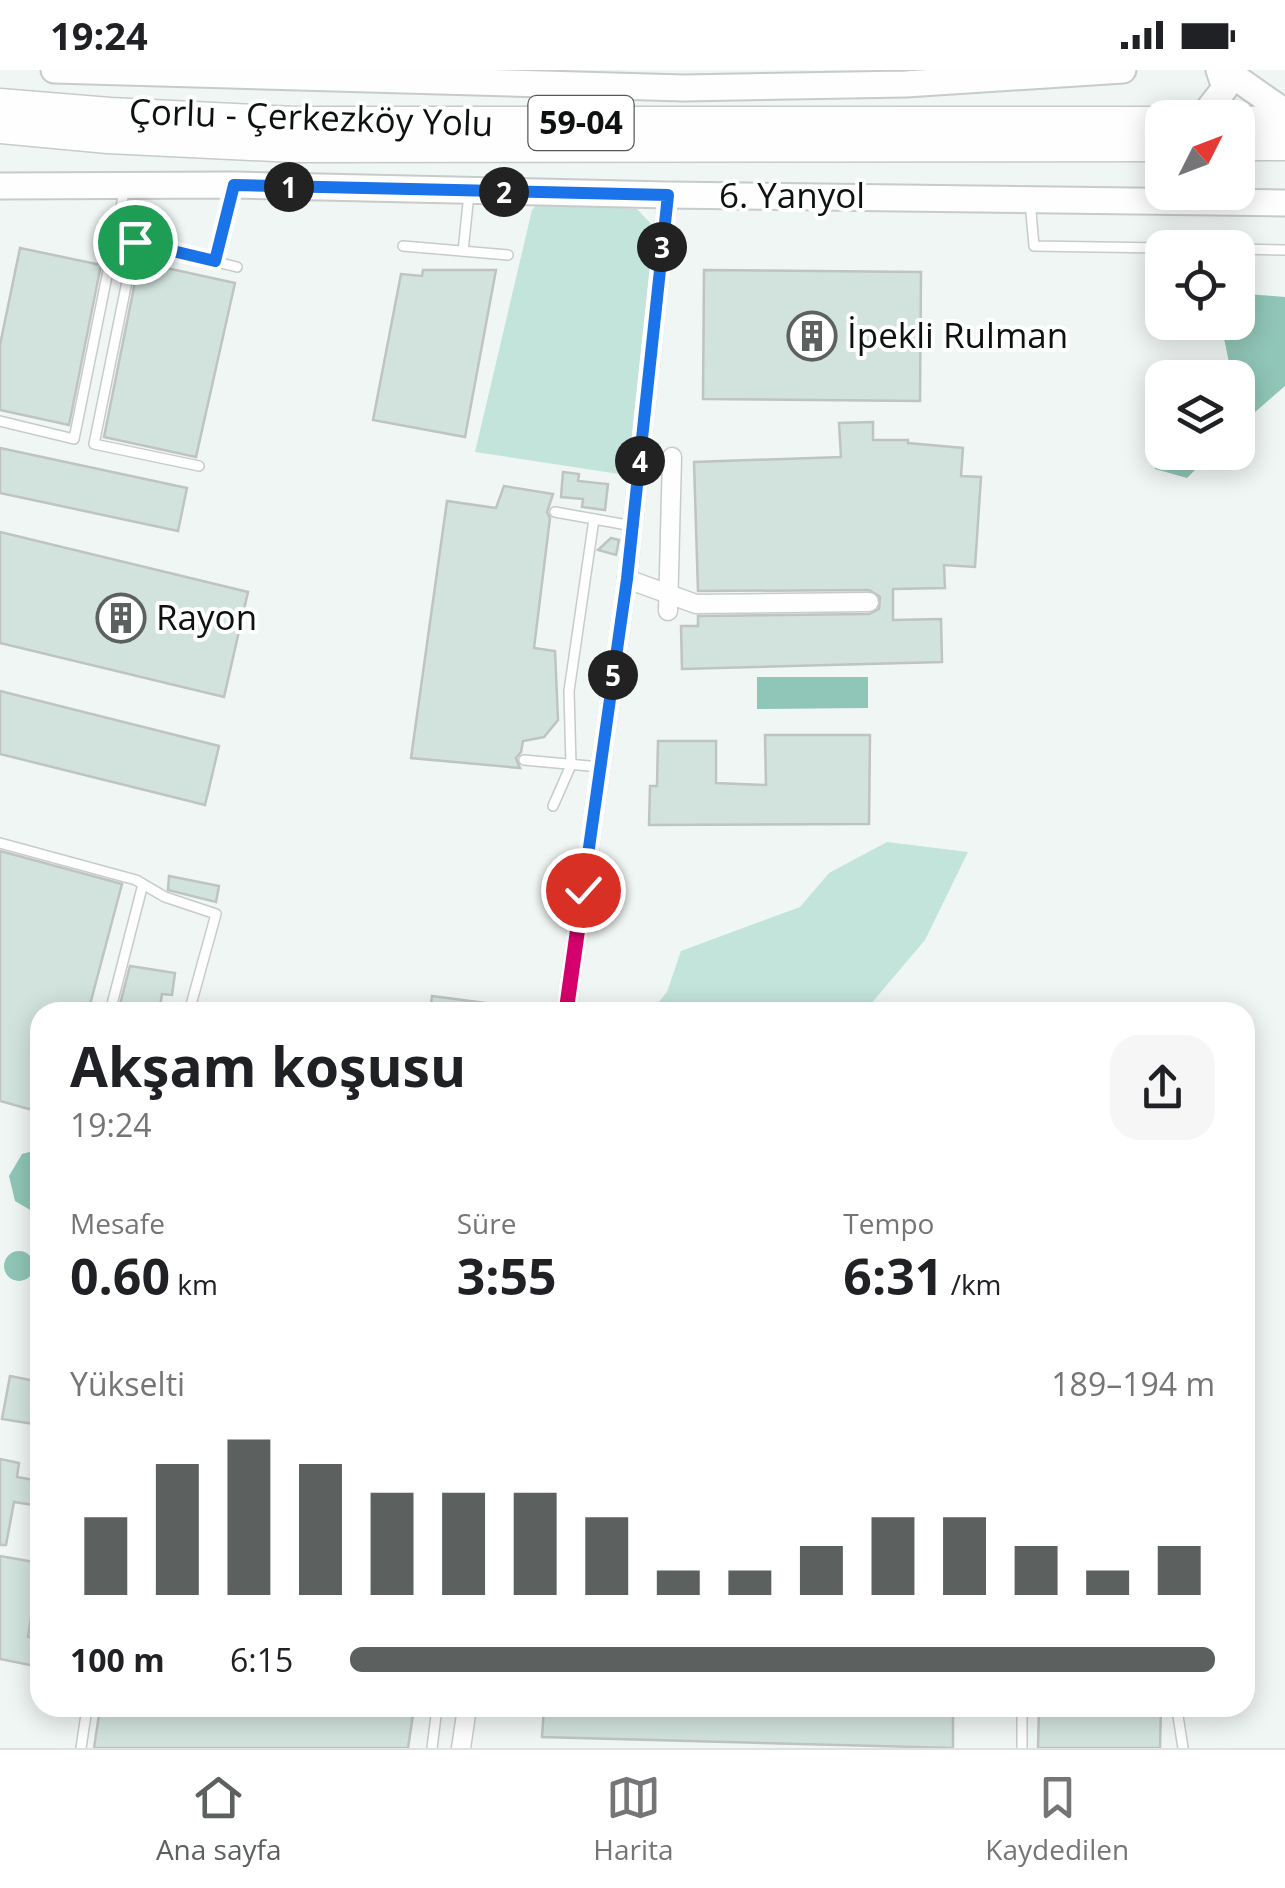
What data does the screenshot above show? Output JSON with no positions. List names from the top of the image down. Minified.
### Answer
{"streets":{"main road":["Çorlu - Çerkezköy Yolu","59-04","6. Yanyol"]},"places":{"building":["İpekli Rulman","Rayon"]},"north":"top right","page":{"status":"19:24","pins":["1","2","3","4","5"],"heading":["Akşam koşusu","19:24"],"stats":[["Mesafe","0.60 km"],["Süre","3:55"],["Tempo","6:31 /km"]],"chart":["Yükselti","189–194 m"],"list":[{"name":"100 m","note":"6:15"}],"tabs":["Ana sayfa","Harita","Kaydedilen"]}}
